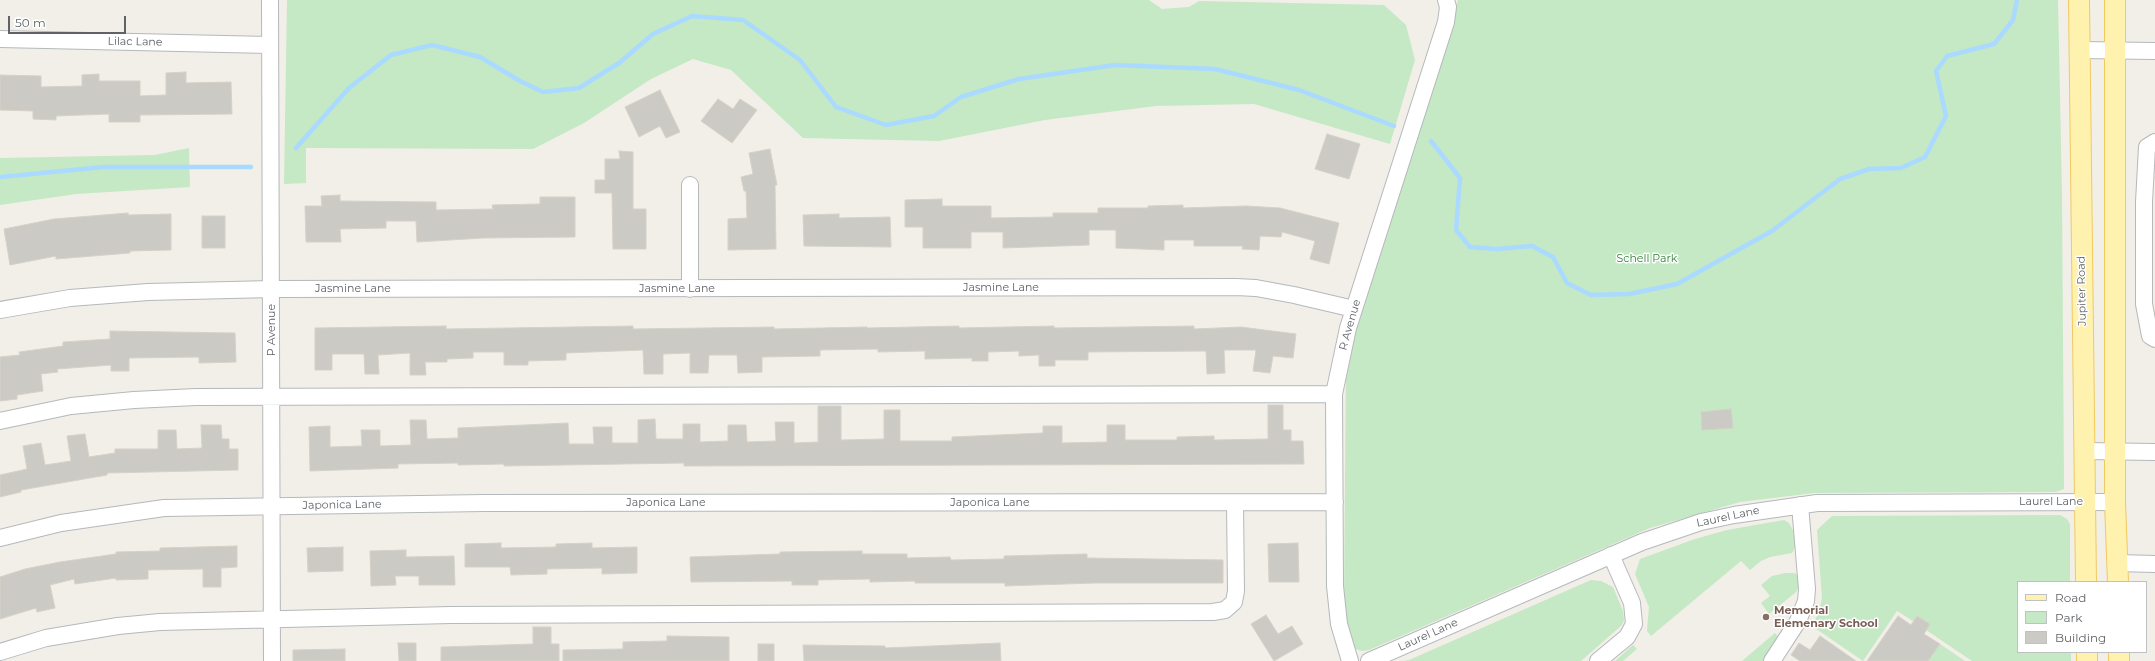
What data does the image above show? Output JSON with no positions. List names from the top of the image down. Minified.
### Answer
{"streets":{"main road":["Jupiter Road"],"street":["Lilac Lane","Jasmine Lane","R Avenue","P Avenue","Laurel Lane","Japonica Lane"]},"crossings":[["Lilac Lane","P Avenue"],["Jasmine Lane","R Avenue"],["Jasmine Lane","P Avenue"],["Jupiter Road","Laurel Lane"],["R Avenue","Japonica Lane"],["P Avenue","Japonica Lane"]],"parks":["Schell Park"],"places":["Memorial Elemenary School"],"legend":["Road","Park","Building"],"scale_bar":"50 m"}
